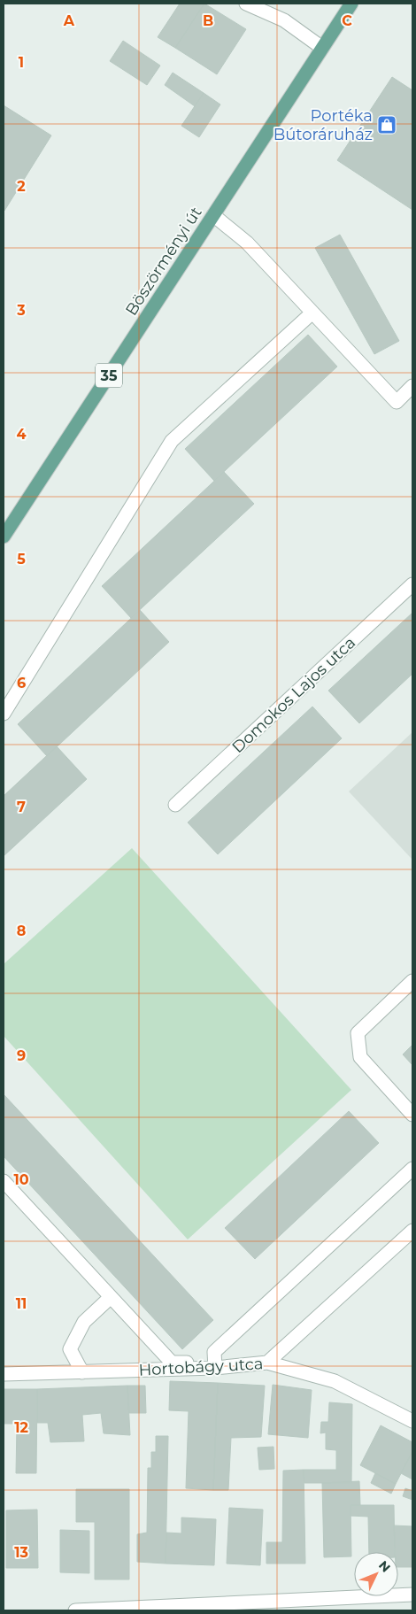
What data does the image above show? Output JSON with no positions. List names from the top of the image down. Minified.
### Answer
{"streets":{"main road":["Böszörményi út","35"],"street":["Domokos Lajos utca","Hortobágy utca"]},"places":{"shop":["Portéka Bútoráruház"]},"north":"top right","grid":{"columns":["A","B","C"],"rows":["1","2","3","4","5","6","7","8","9","10","11","12","13"]}}
